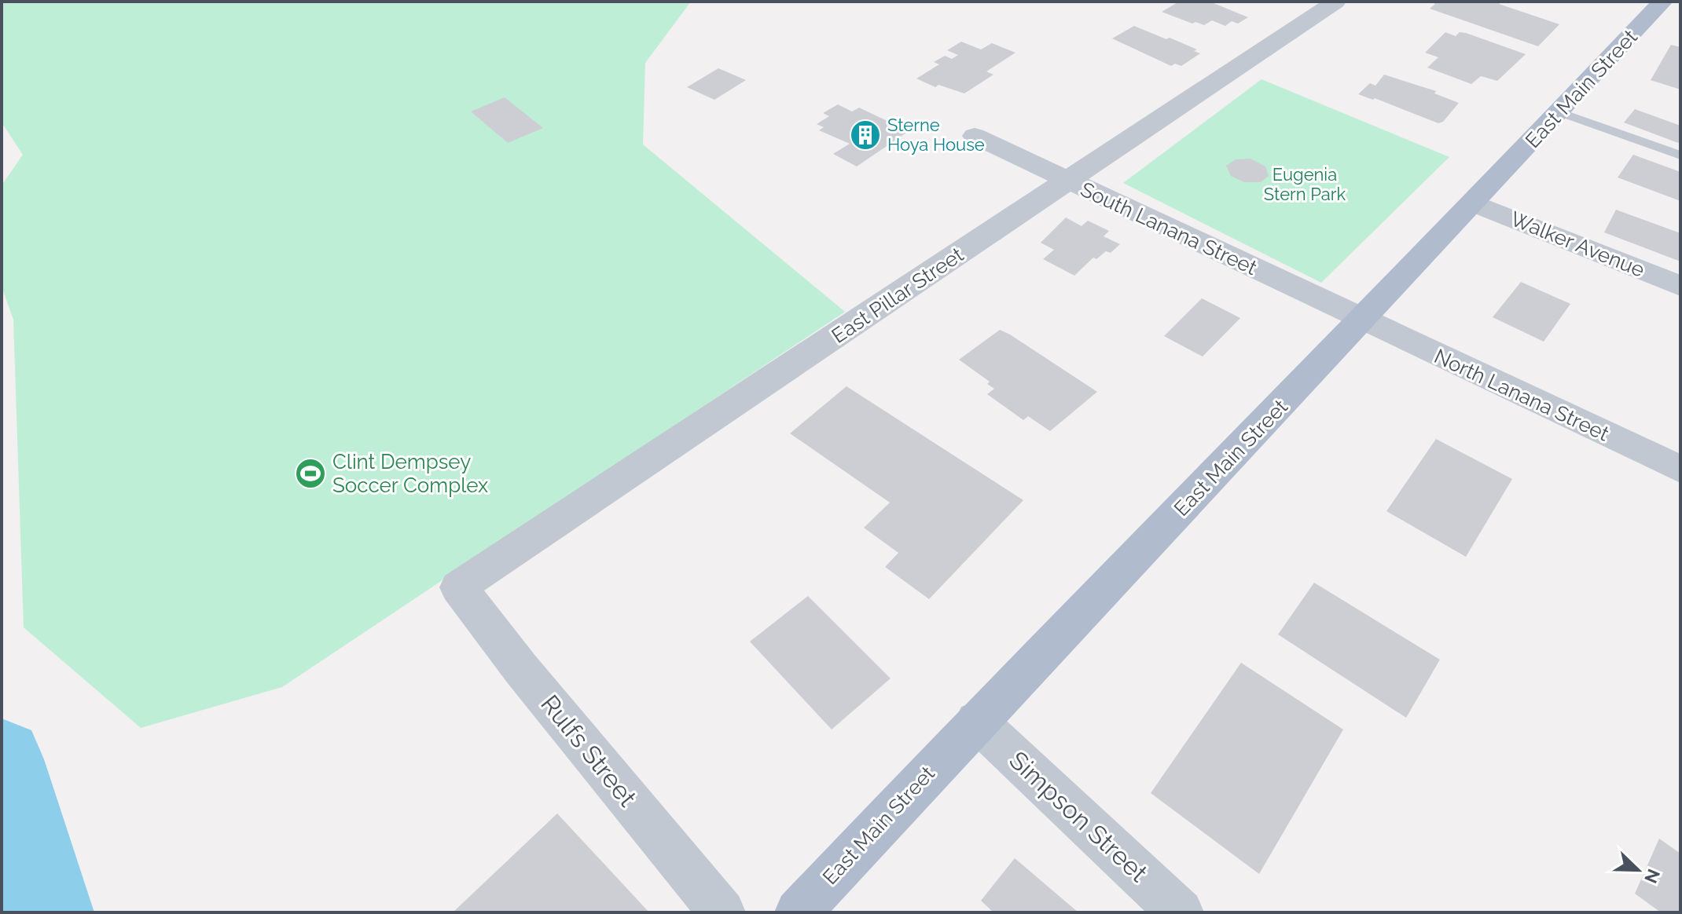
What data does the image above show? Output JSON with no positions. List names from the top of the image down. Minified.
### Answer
{"streets":{"main road":["East Main Street"],"street":["South Lanana Street","Walker Avenue","East Pillar Street","North Lanana Street","Rulfs Street","Simpson Street"]},"crossings":[["East Main Street","South Lanana Street"],["East Main Street","Walker Avenue"],["East Main Street","North Lanana Street"],["East Main Street","Simpson Street"],["South Lanana Street","East Pillar Street"],["South Lanana Street","North Lanana Street"],["East Pillar Street","Rulfs Street"]],"parks":["Eugenia Stern Park"],"places":{"building":["Sterne Hoya House"],"sports":["Clint Dempsey Soccer Complex"]},"north":"bottom right"}
